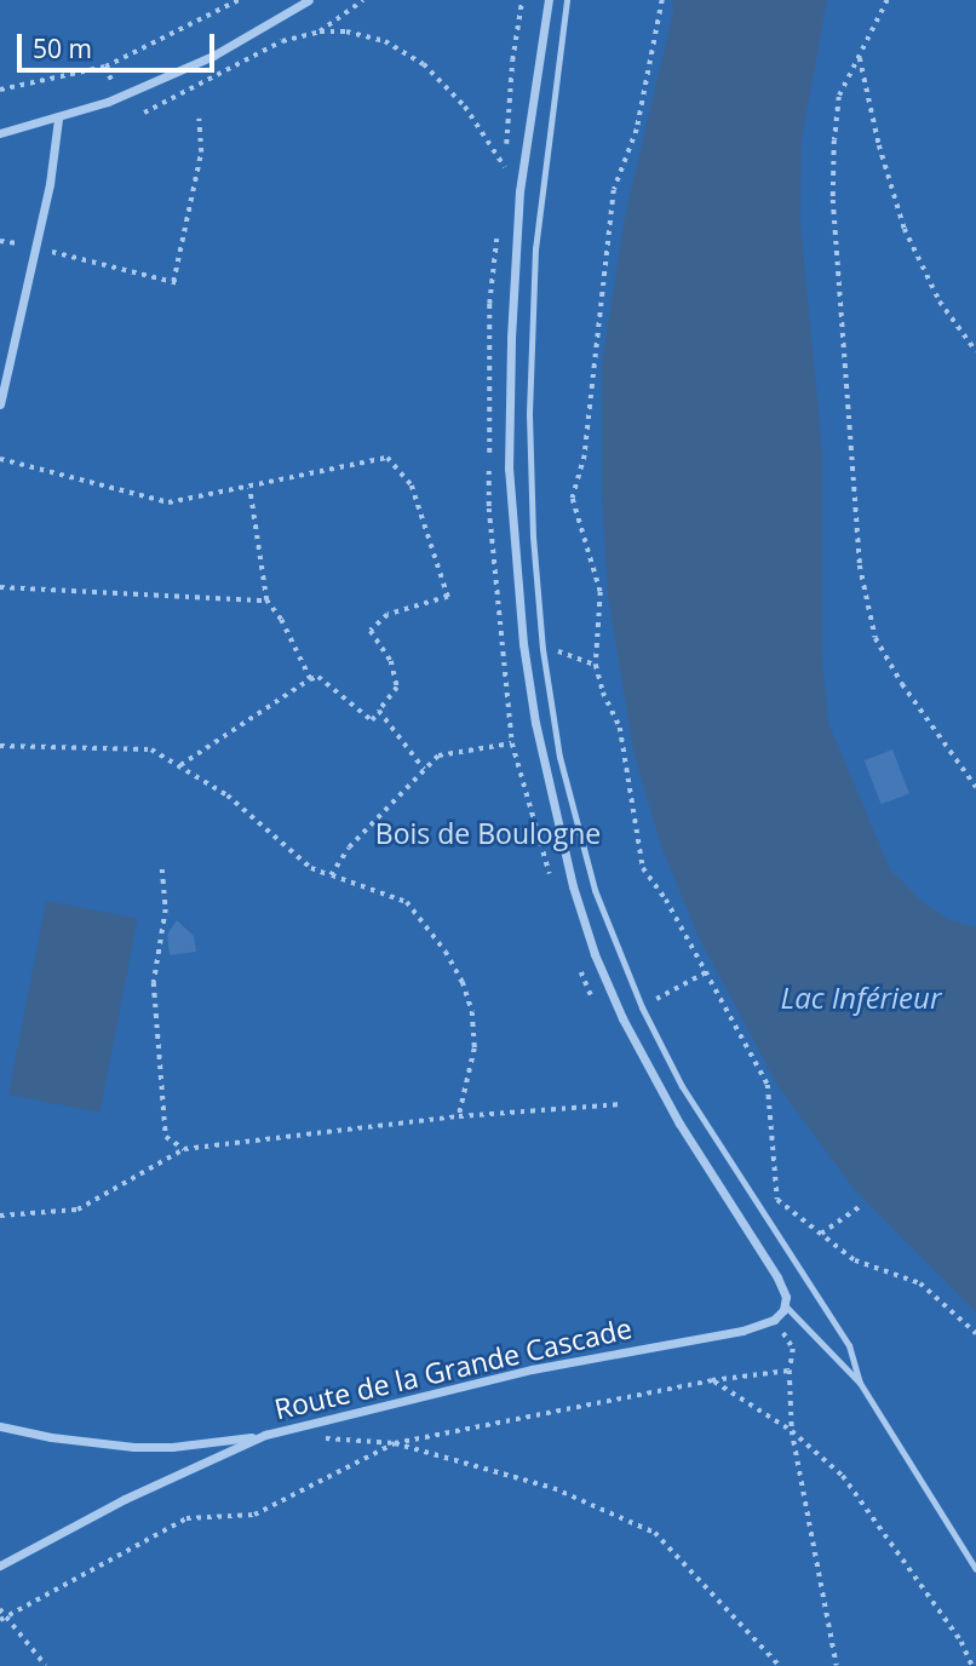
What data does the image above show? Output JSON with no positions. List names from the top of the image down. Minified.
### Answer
{"streets":{"street":["Route de la Grande Cascade"]},"water":["Lac Inférieur"],"parks":["Bois de Boulogne"],"scale_bar":"50 m"}
